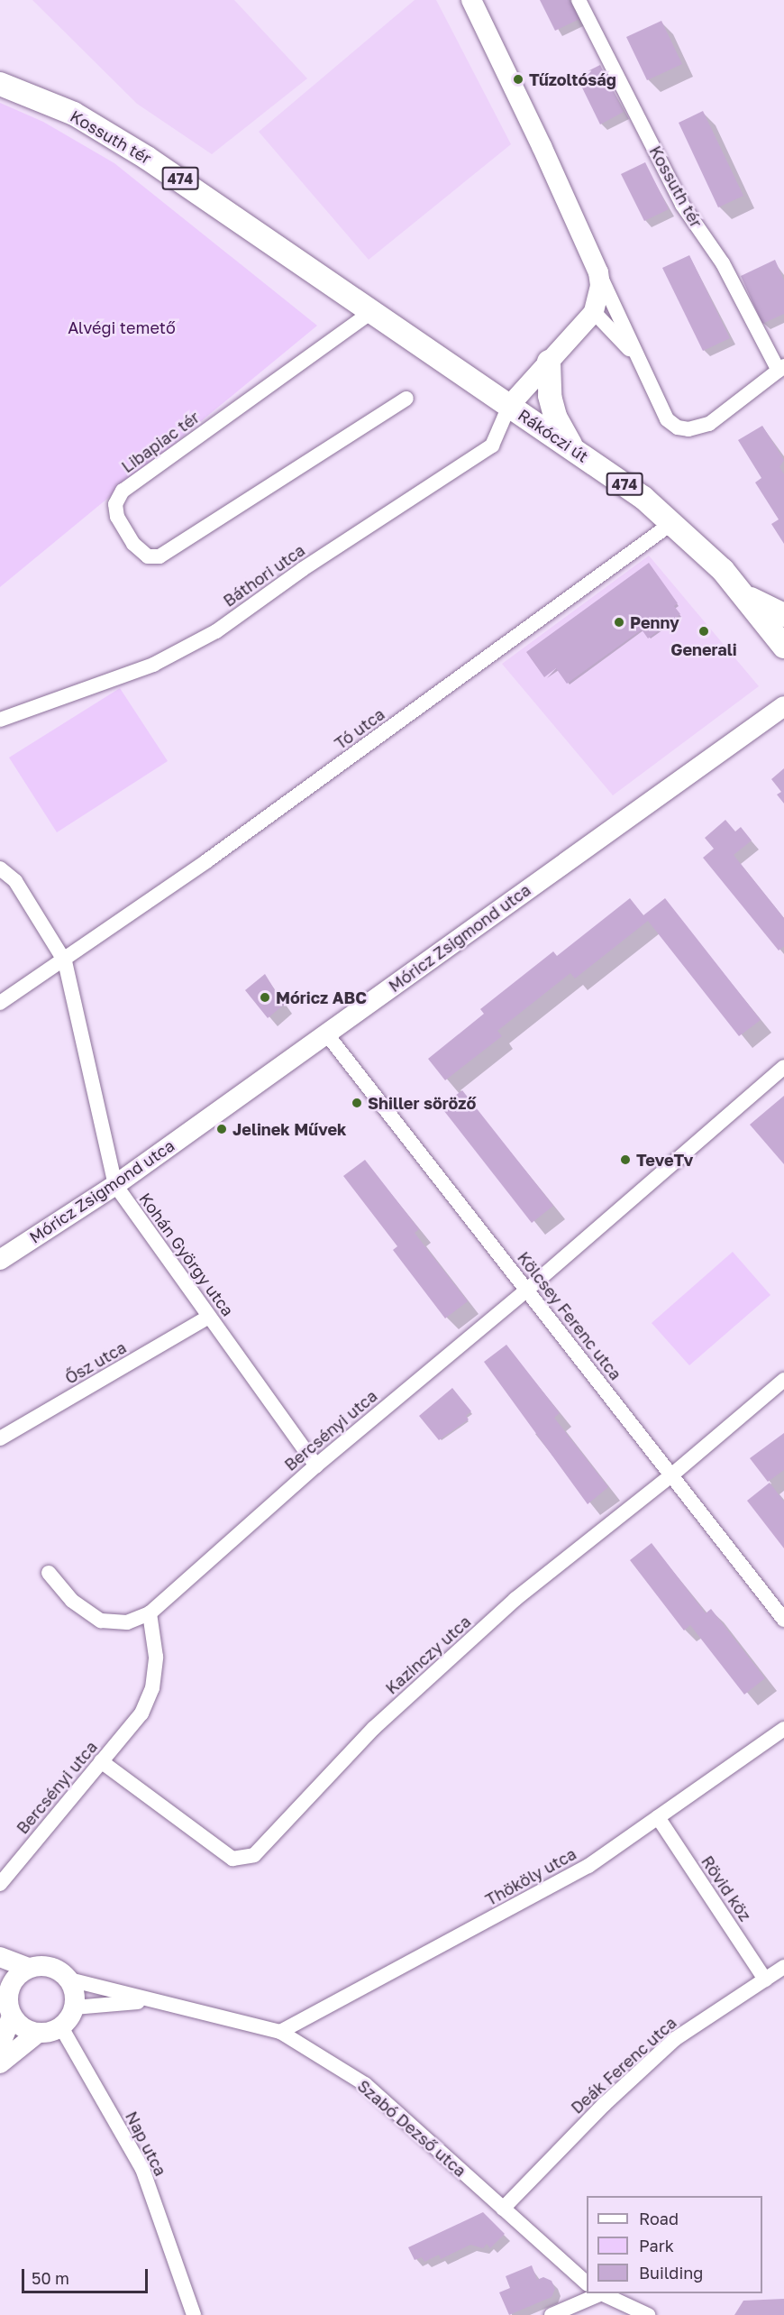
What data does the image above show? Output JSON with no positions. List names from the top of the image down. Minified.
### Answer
{"streets":{"main road":["Kossuth tér","474","Rákóczi út","Móricz Zsigmond utca"],"street":["Libapiac tér","Báthori utca","Tó utca","Kohán György utca","Kölcsey Ferenc utca","Ősz utca","Bercsényi utca","Kazinczy utca","Thököly utca","Rövid köz","Deák Ferenc utca","Szabó Dezső utca","Nap utca"]},"crossings":[["Kossuth tér","Rákóczi út"],["474","Rákóczi út"],["Rákóczi út","Libapiac tér"],["Rákóczi út","Báthori utca"],["Rákóczi út","Tó utca"],["Tó utca","Kohán György utca"],["Móricz Zsigmond utca","Kohán György utca"],["Móricz Zsigmond utca","Kölcsey Ferenc utca"],["Kohán György utca","Ősz utca"],["Kohán György utca","Bercsényi utca"],["Kölcsey Ferenc utca","Bercsényi utca"],["Kölcsey Ferenc utca","Kazinczy utca"],["Bercsényi utca","Kazinczy utca"],["Thököly utca","Rövid köz"],["Thököly utca","Szabó Dezső utca"],["Rövid köz","Deák Ferenc utca"],["Deák Ferenc utca","Szabó Dezső utca"],["Szabó Dezső utca","Nap utca"]],"parks":["Alvégi temető"],"places":["Tűzoltóság","Penny","Generali","Móricz ABC","Shiller söröző","Jelinek Művek","TeveTv"],"legend":["Road","Park","Building"],"scale_bar":"50 m"}
